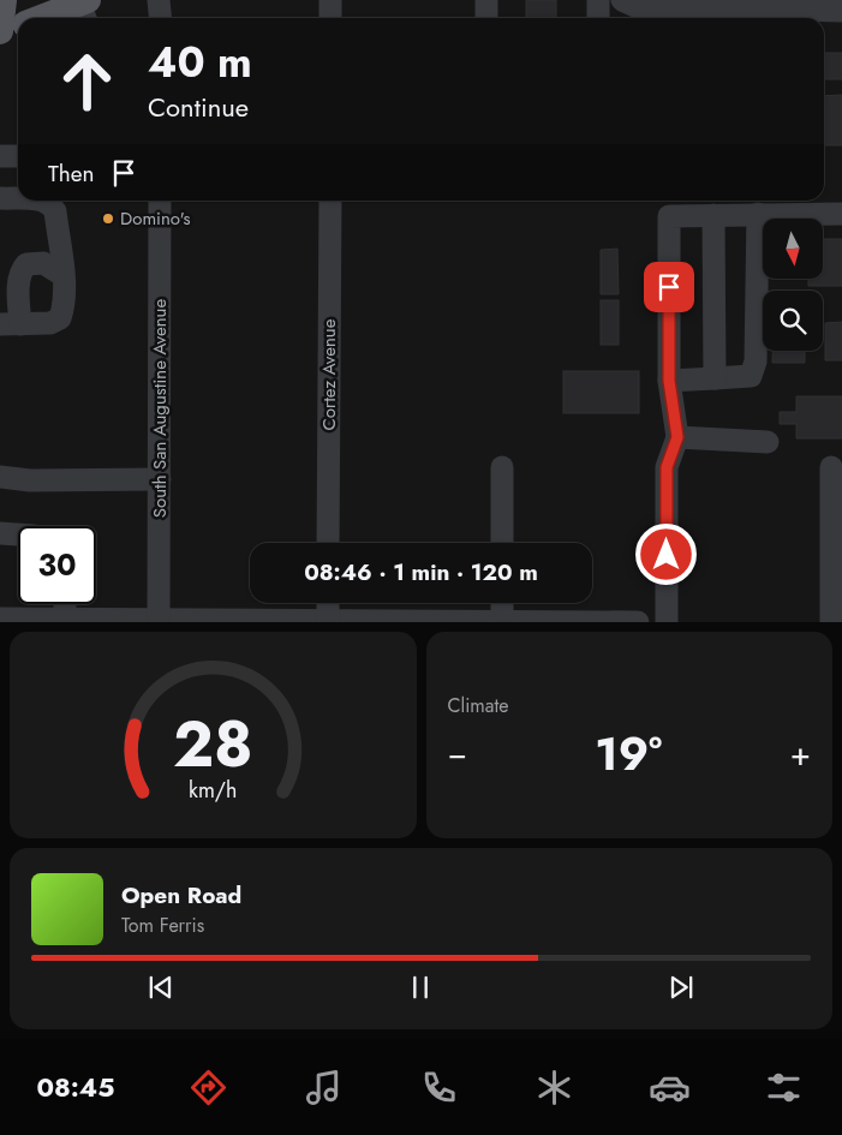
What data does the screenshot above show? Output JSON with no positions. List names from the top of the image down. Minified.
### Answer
{"streets":{"street":["Cortez Avenue","South San Augustine Avenue"]},"places":["Domino's"],"north":"bottom","page":{"turn":["40 m","Continue"],"then":"Then","limit":"30","trip":"08:46 · 1 min · 120 m","tile":"Climate","heat":["−","19°","+"],"song":["Open Road","Tom Ferris"],"tabs":"08:45","gauge":["28","km/h"]}}
